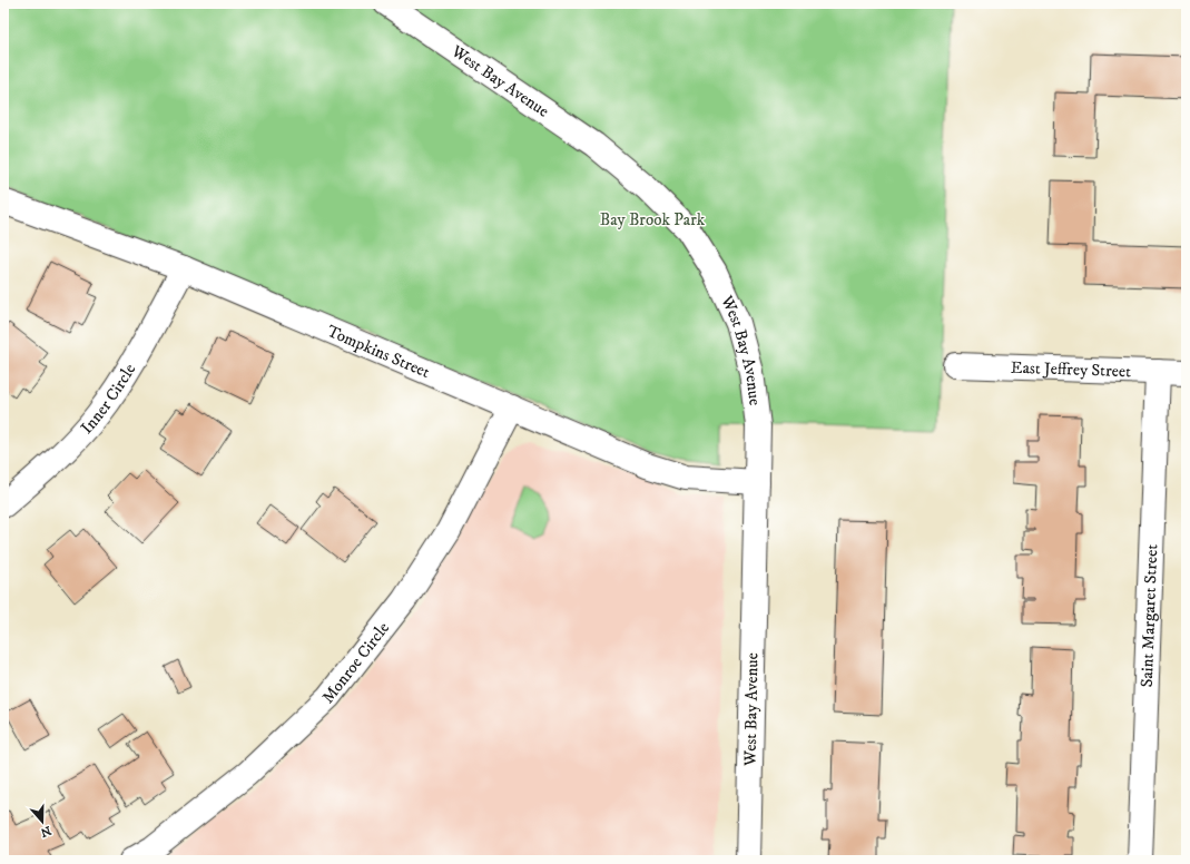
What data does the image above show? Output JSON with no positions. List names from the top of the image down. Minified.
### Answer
{"streets":{"street":["West Bay Avenue","Tompkins Street","East Jeffrey Street","Inner Circle","Saint Margaret Street","Monroe Circle"]},"crossings":[["West Bay Avenue","Tompkins Street"],["Tompkins Street","Inner Circle"],["Tompkins Street","Monroe Circle"],["East Jeffrey Street","Saint Margaret Street"]],"parks":["Bay Brook Park"],"north":"bottom"}
